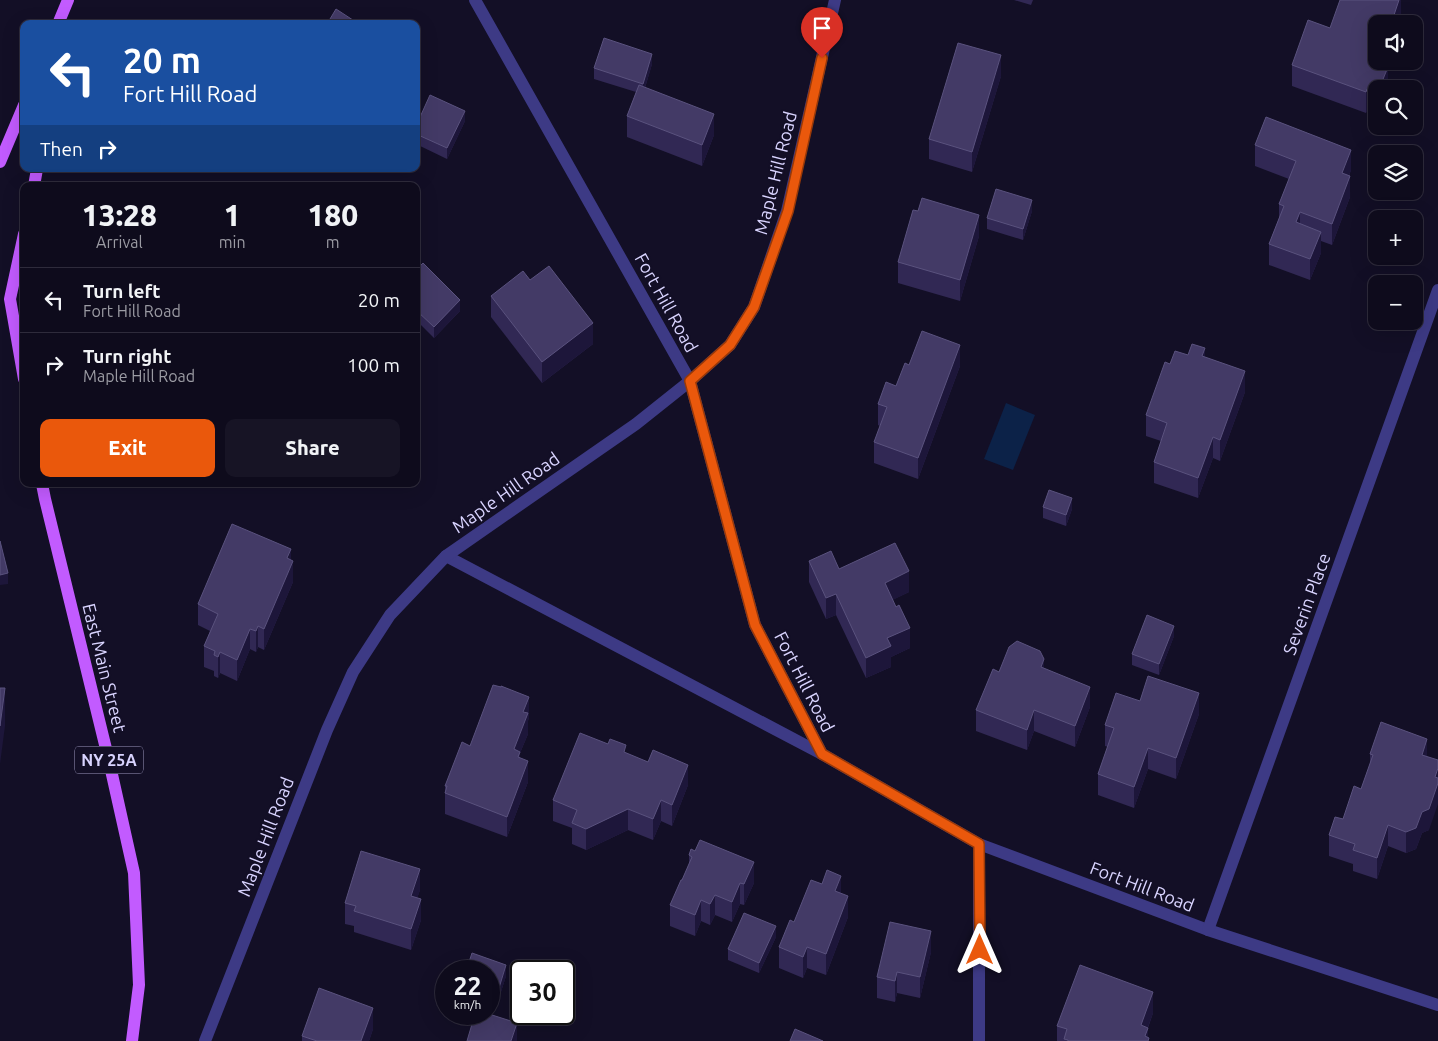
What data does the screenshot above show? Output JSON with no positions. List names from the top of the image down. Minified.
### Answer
{"streets":{"main road":["East Main Street","NY 25A"],"street":["Maple Hill Road","Fort Hill Road","Severin Place"]},"crossings":[["Maple Hill Road","Fort Hill Road"],["Fort Hill Road","Severin Place"]],"page":{"map_buttons":["+","−"],"turn":["20 m","Fort Hill Road"],"then":"Then","eta":["13:28","Arrival","1","min","180","m"],"list":[{"name":"Turn left","note":"Fort Hill Road","value":"20 m"},{"name":"Turn right","note":"Maple Hill Road","value":"100 m"}],"buttons":["Exit","Share"],"speed":"22 km/h","limit":"30"}}
